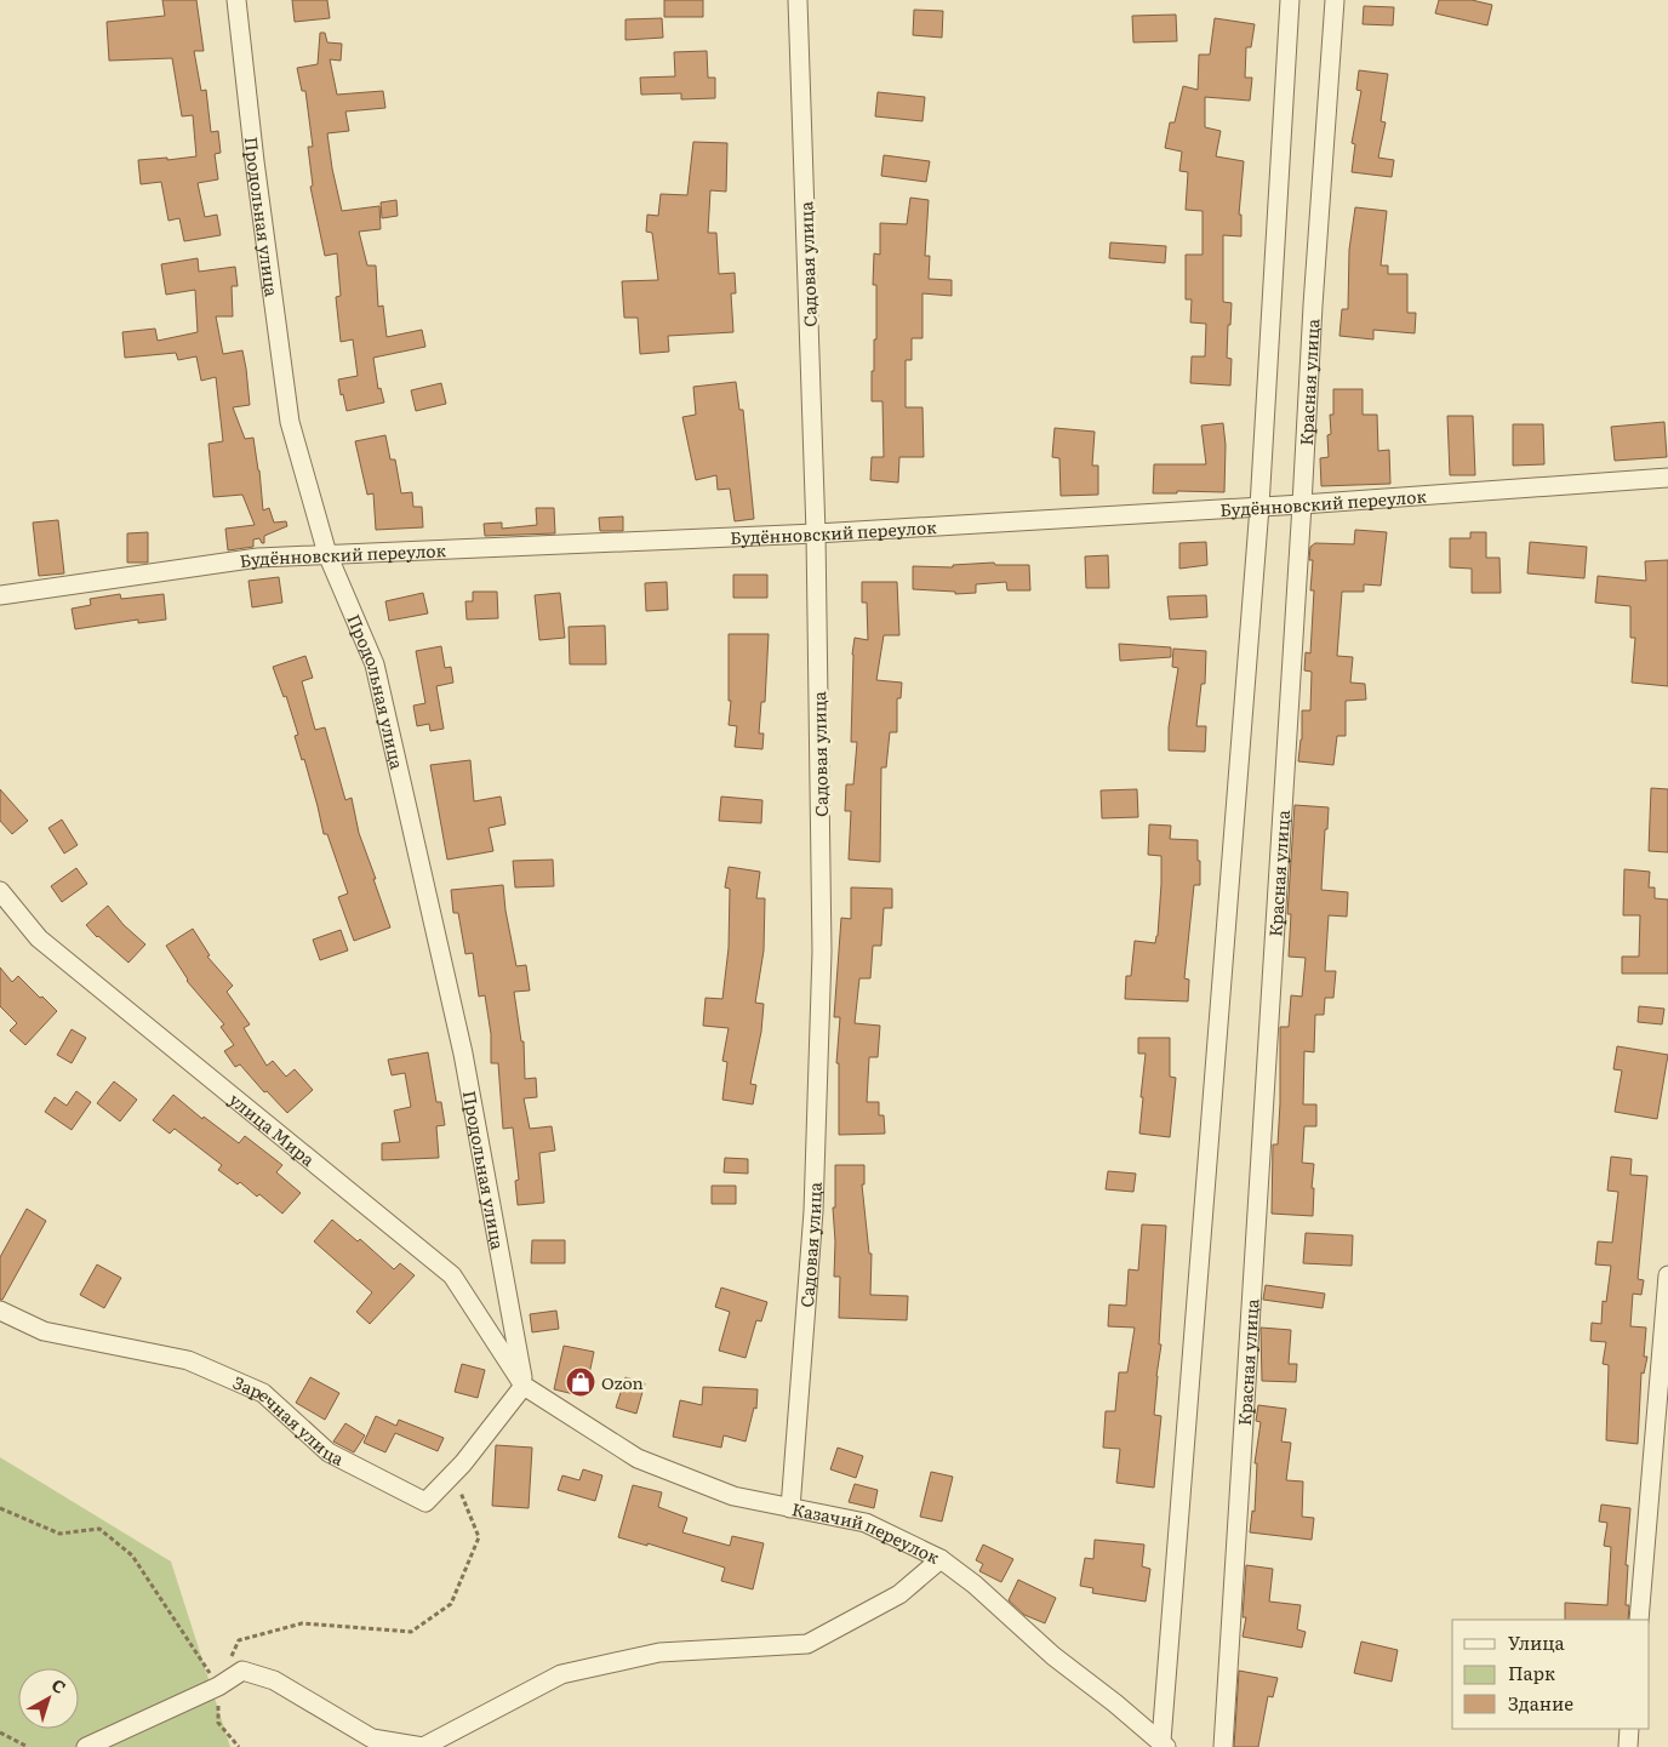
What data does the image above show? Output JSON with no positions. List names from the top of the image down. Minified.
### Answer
{"streets":{"street":["Продольная улица","Садовая улица","Красная улица","Будённовский переулок","улица Мира","Заречная улица","Казачий переулок"]},"crossings":[["Продольная улица","Будённовский переулок"],["Продольная улица","улица Мира"],["Продольная улица","Заречная улица"],["Продольная улица","Казачий переулок"],["Садовая улица","Будённовский переулок"],["Садовая улица","Казачий переулок"],["Красная улица","Будённовский переулок"],["улица Мира","Заречная улица"],["улица Мира","Казачий переулок"],["Заречная улица","Казачий переулок"]],"places":{"shop":["Ozon"]},"legend":["Улица","Парк","Здание"],"north":"top right"}
